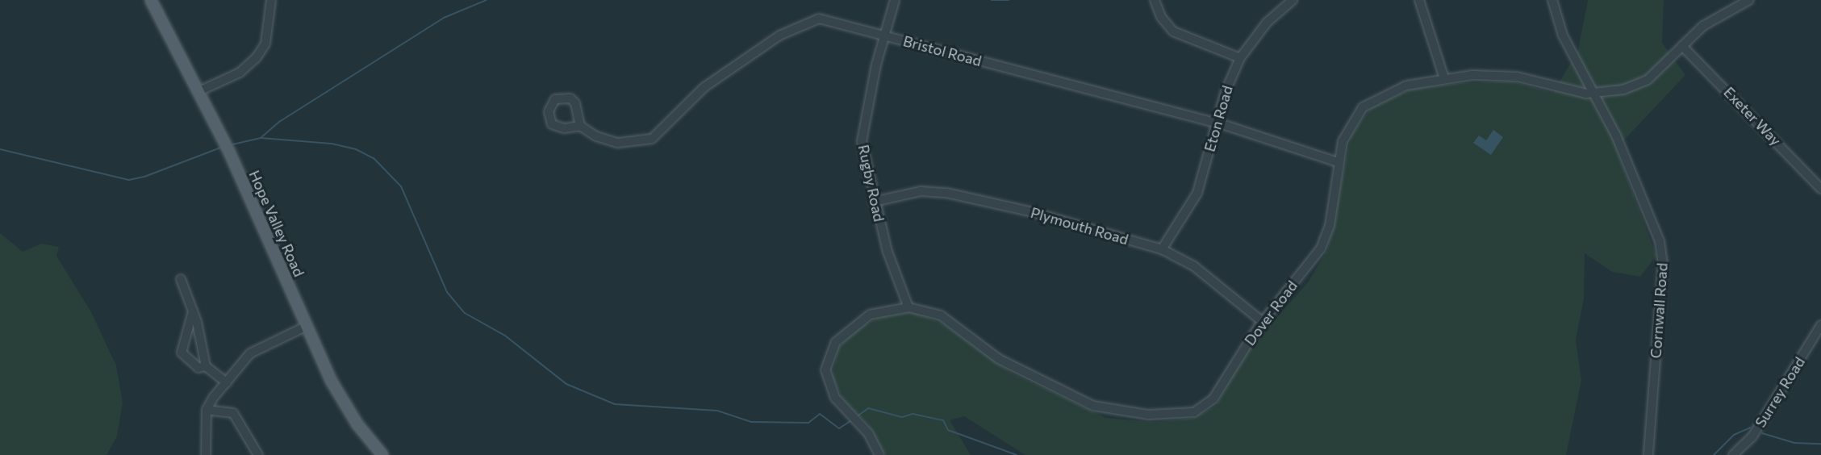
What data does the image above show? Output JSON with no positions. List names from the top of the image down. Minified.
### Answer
{"streets":{"main road":["Hope Valley Road"],"street":["Bristol Road","Exeter Way","Eton Road","Rugby Road","Plymouth Road","Cornwall Road","Dover Road","Surrey Road"]},"crossings":[["Bristol Road","Eton Road"],["Bristol Road","Rugby Road"],["Bristol Road","Dover Road"],["Exeter Way","Dover Road"],["Eton Road","Plymouth Road"],["Rugby Road","Plymouth Road"],["Rugby Road","Dover Road"],["Plymouth Road","Dover Road"],["Cornwall Road","Dover Road"]]}
